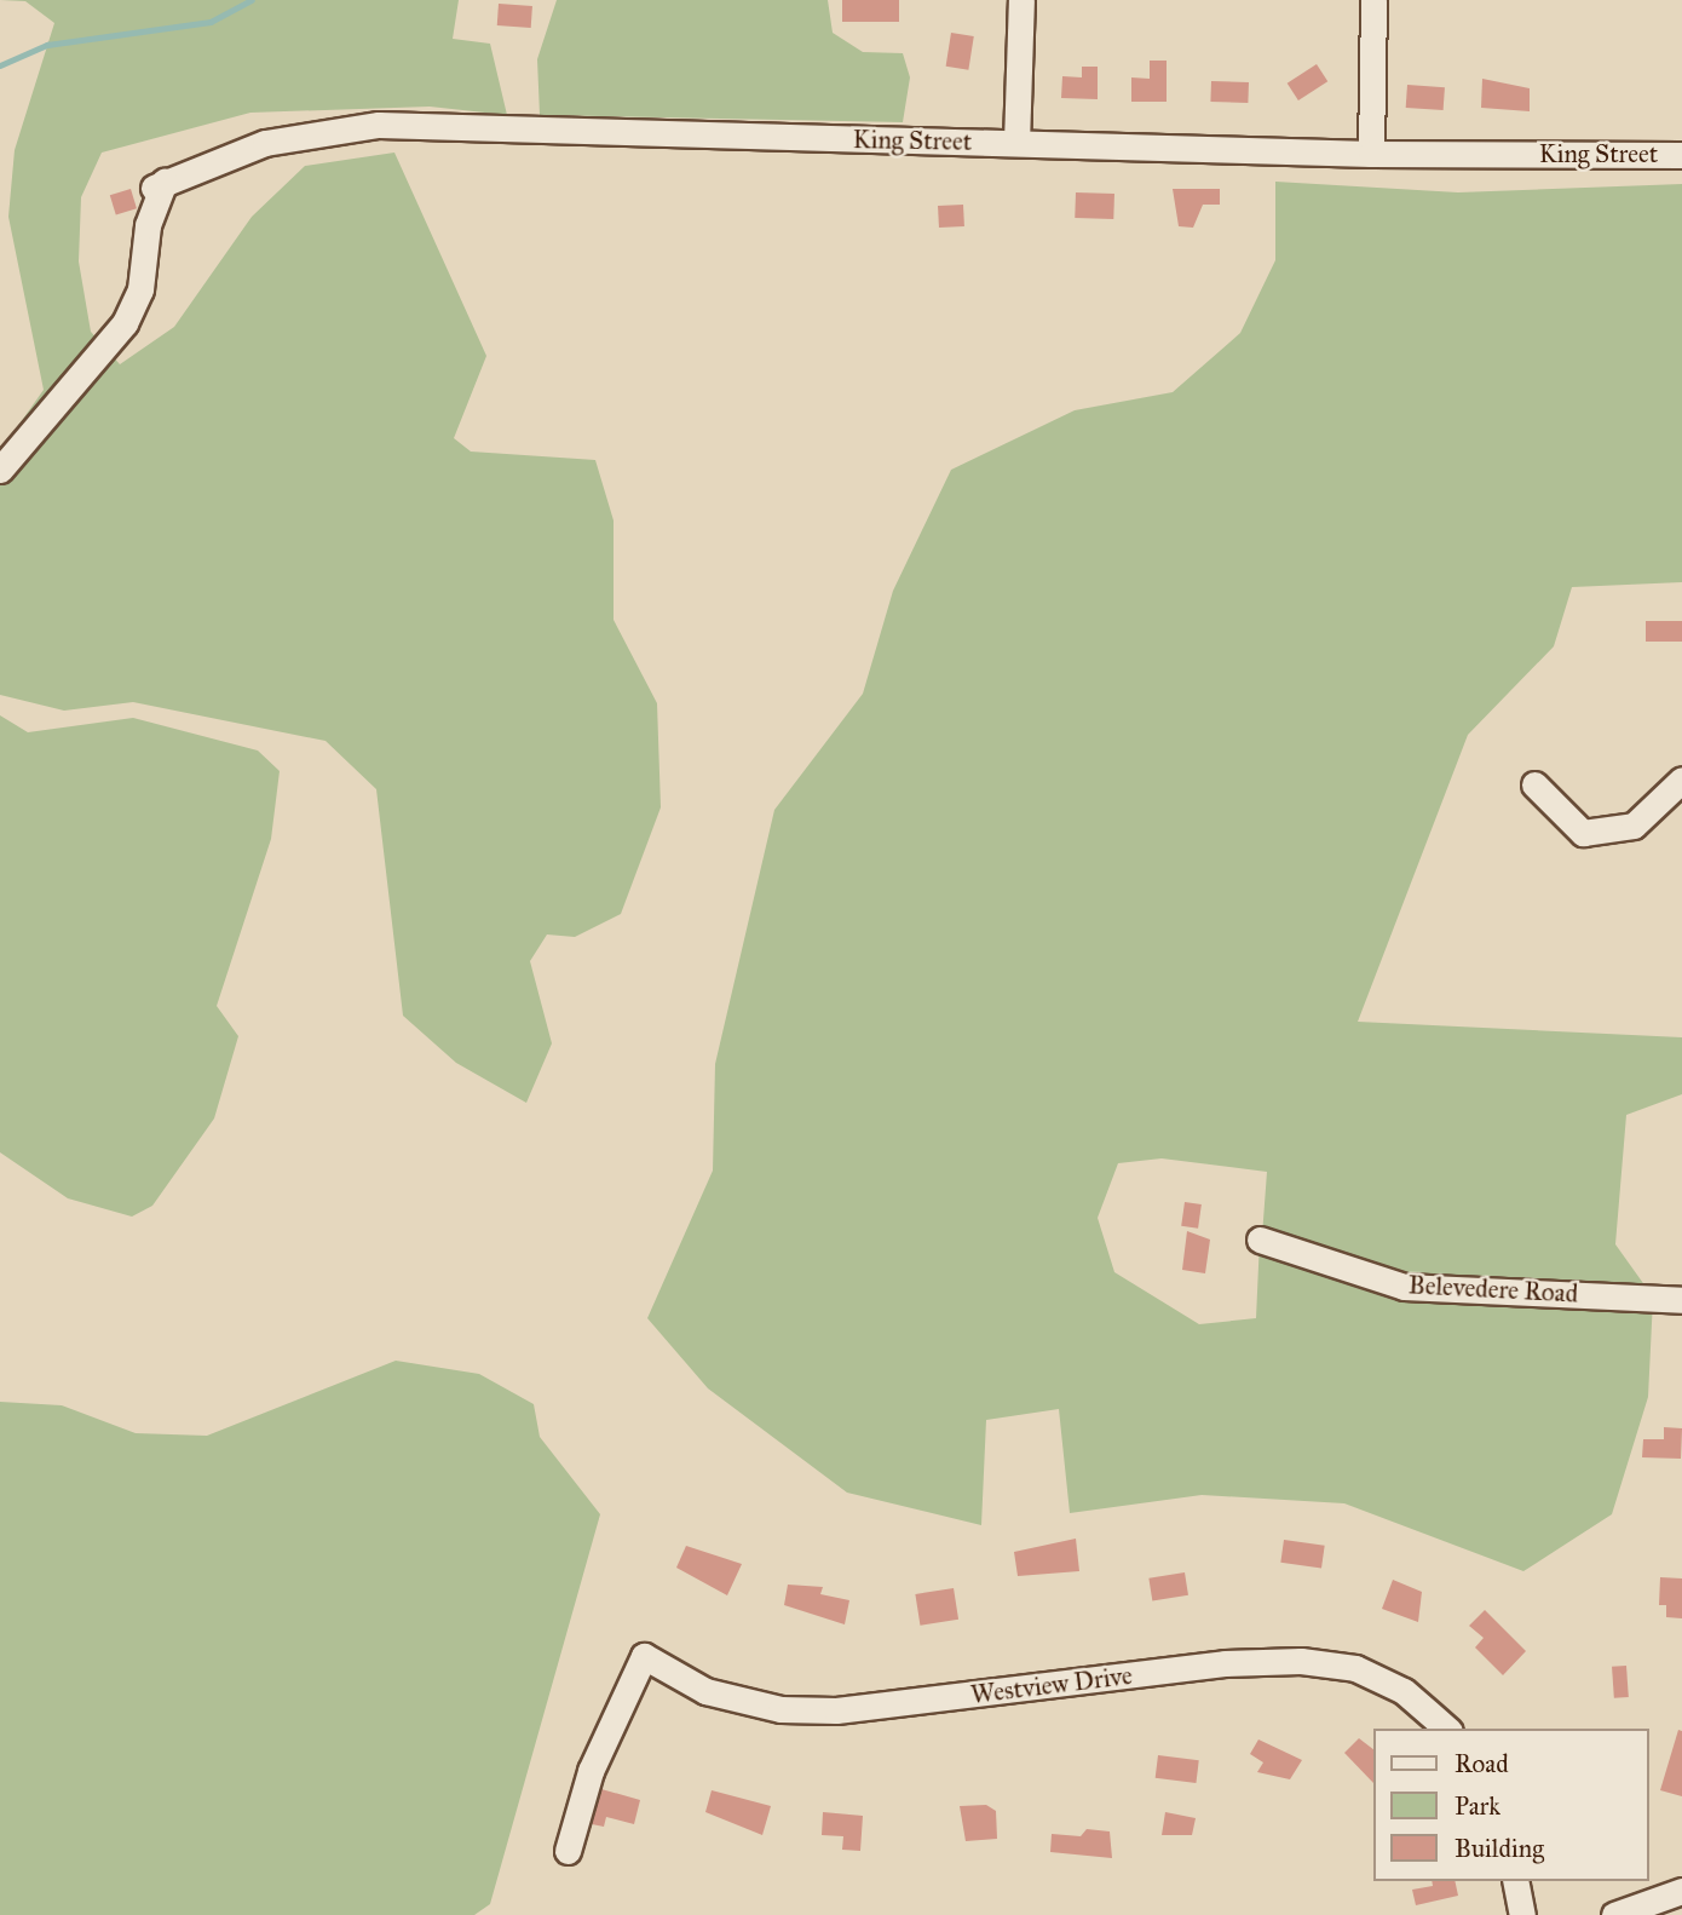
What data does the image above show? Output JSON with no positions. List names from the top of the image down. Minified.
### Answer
{"streets":{"street":["King Street","Belevedere Road","Westview Drive"]},"legend":["Road","Park","Building"]}
